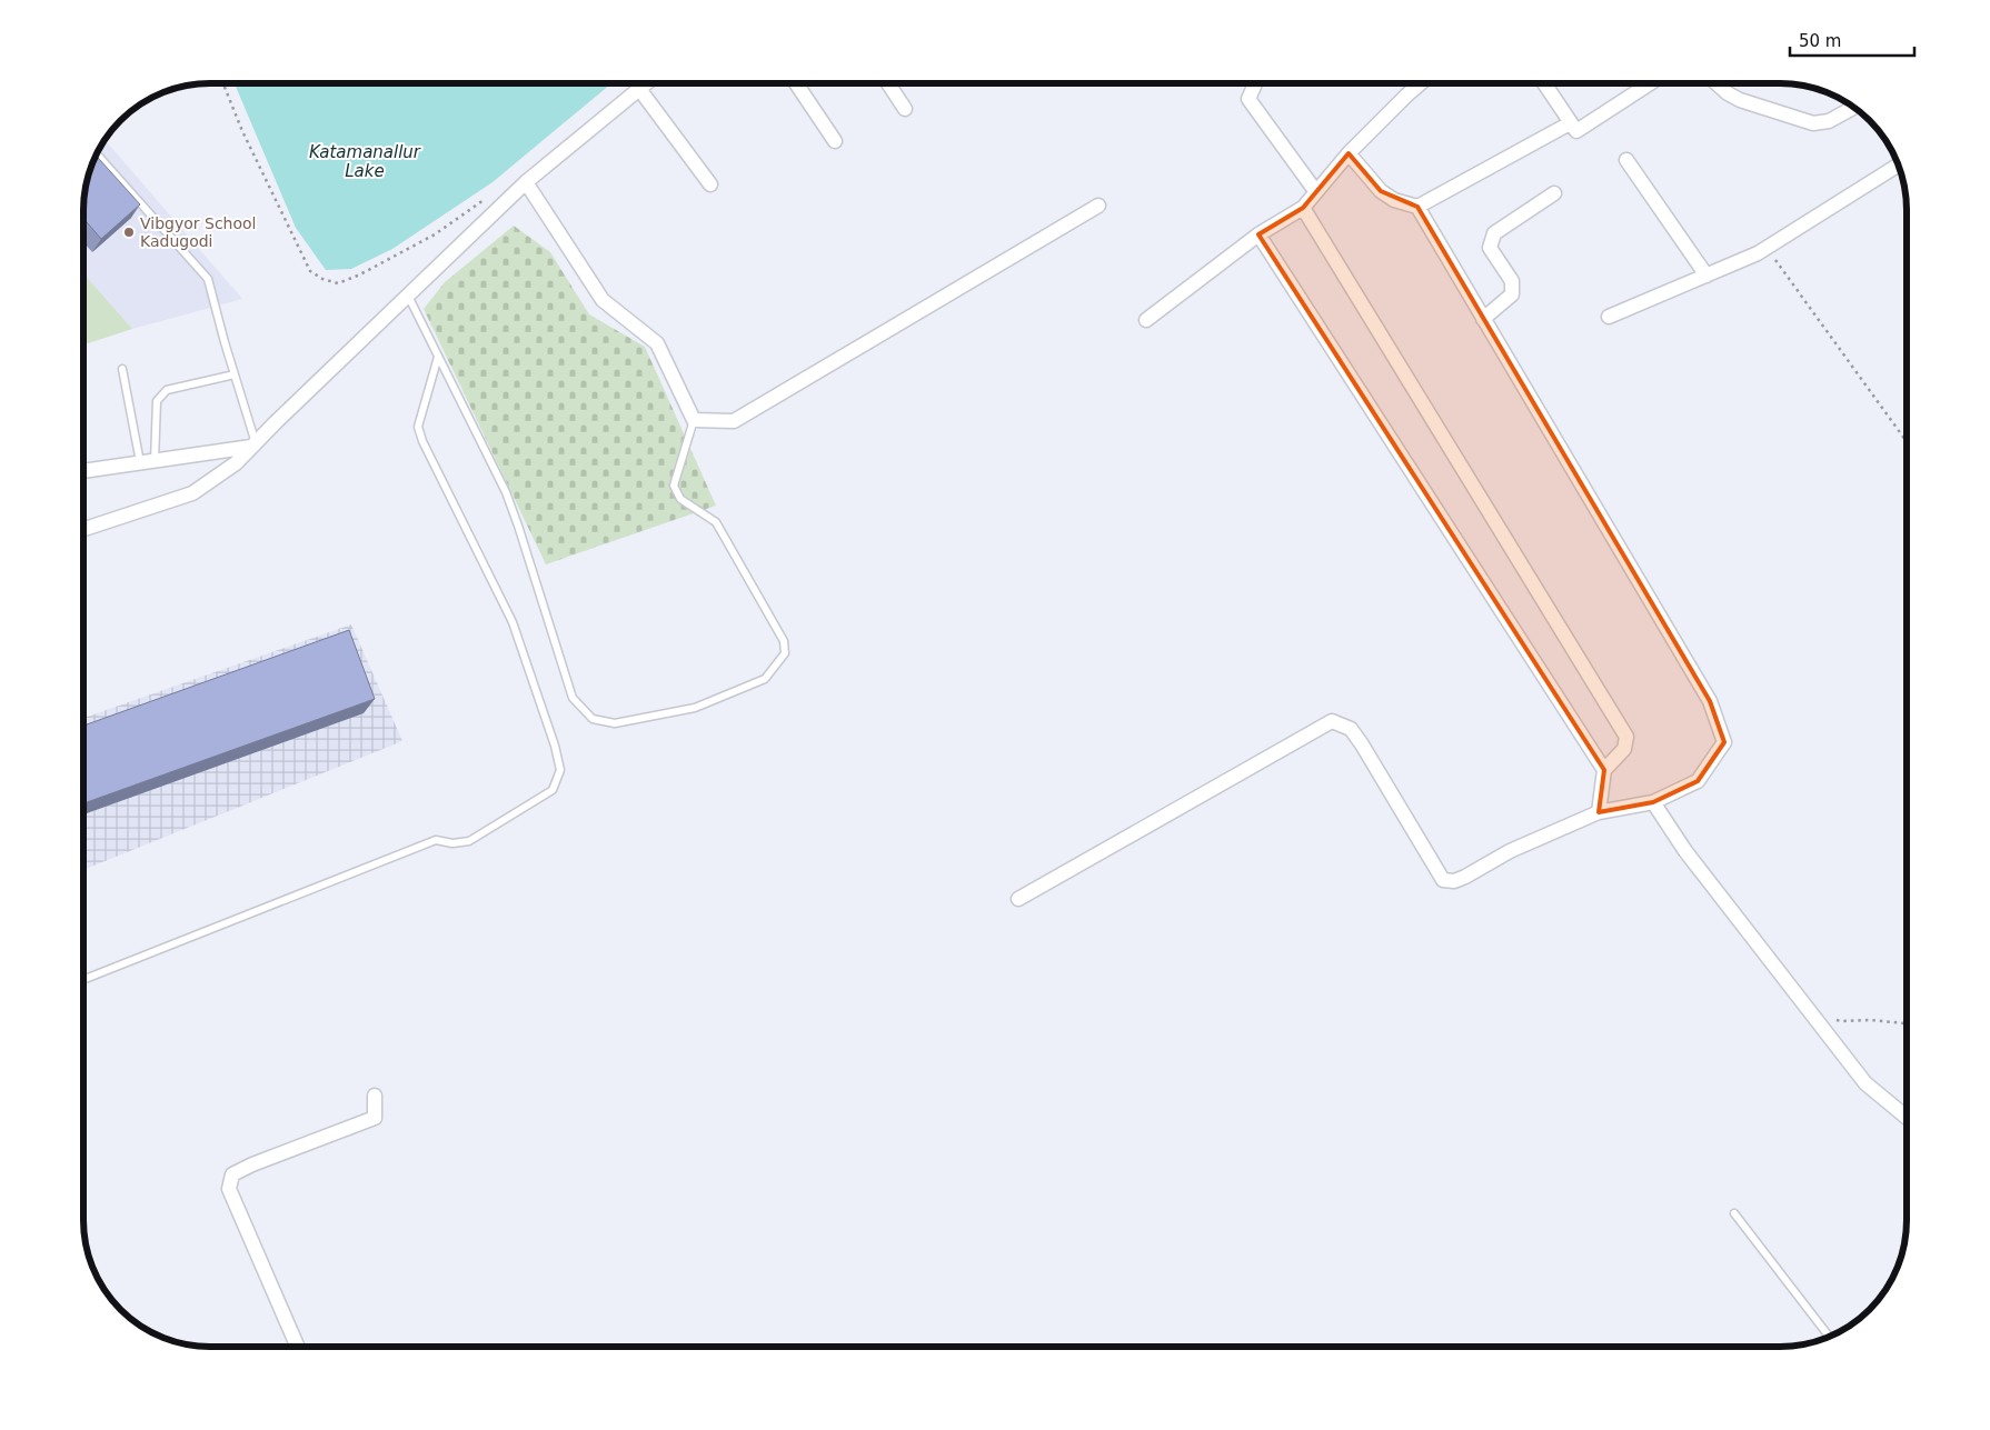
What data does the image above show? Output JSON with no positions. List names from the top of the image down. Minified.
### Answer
{"water":["Katamanallur Lake"],"places":["Vibgyor School Kadugodi"],"scale_bar":"50 m"}
